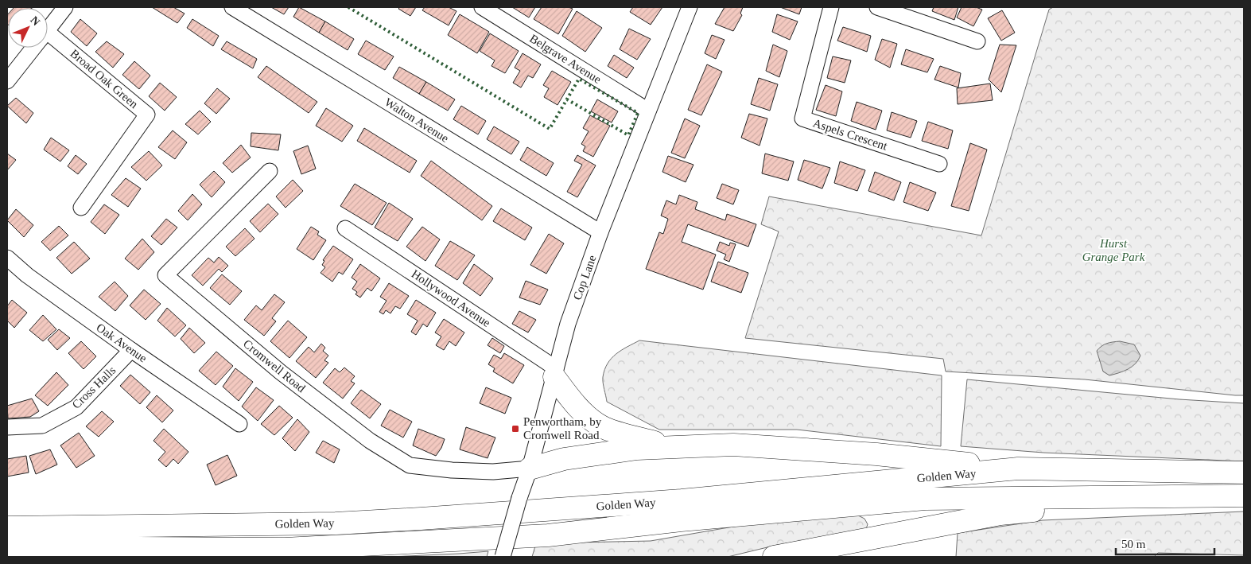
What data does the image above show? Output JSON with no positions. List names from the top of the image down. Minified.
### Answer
{"streets":{"highway":["Golden Way"],"street":["Belgrave Avenue","Broad Oak Green","Walton Avenue","Aspels Crescent","Cop Lane","Hollywood Avenue","Oak Avenue","Cromwell Road","Cross Halls"]},"crossings":[["Belgrave Avenue","Cop Lane"],["Walton Avenue","Cop Lane"],["Cop Lane","Hollywood Avenue"],["Cop Lane","Cromwell Road"],["Oak Avenue","Cross Halls"]],"parks":["Hurst Grange Park"],"places":{"transit":["Penwortham, by Cromwell Road"]},"scale_bar":"50 m","north":"top right"}
